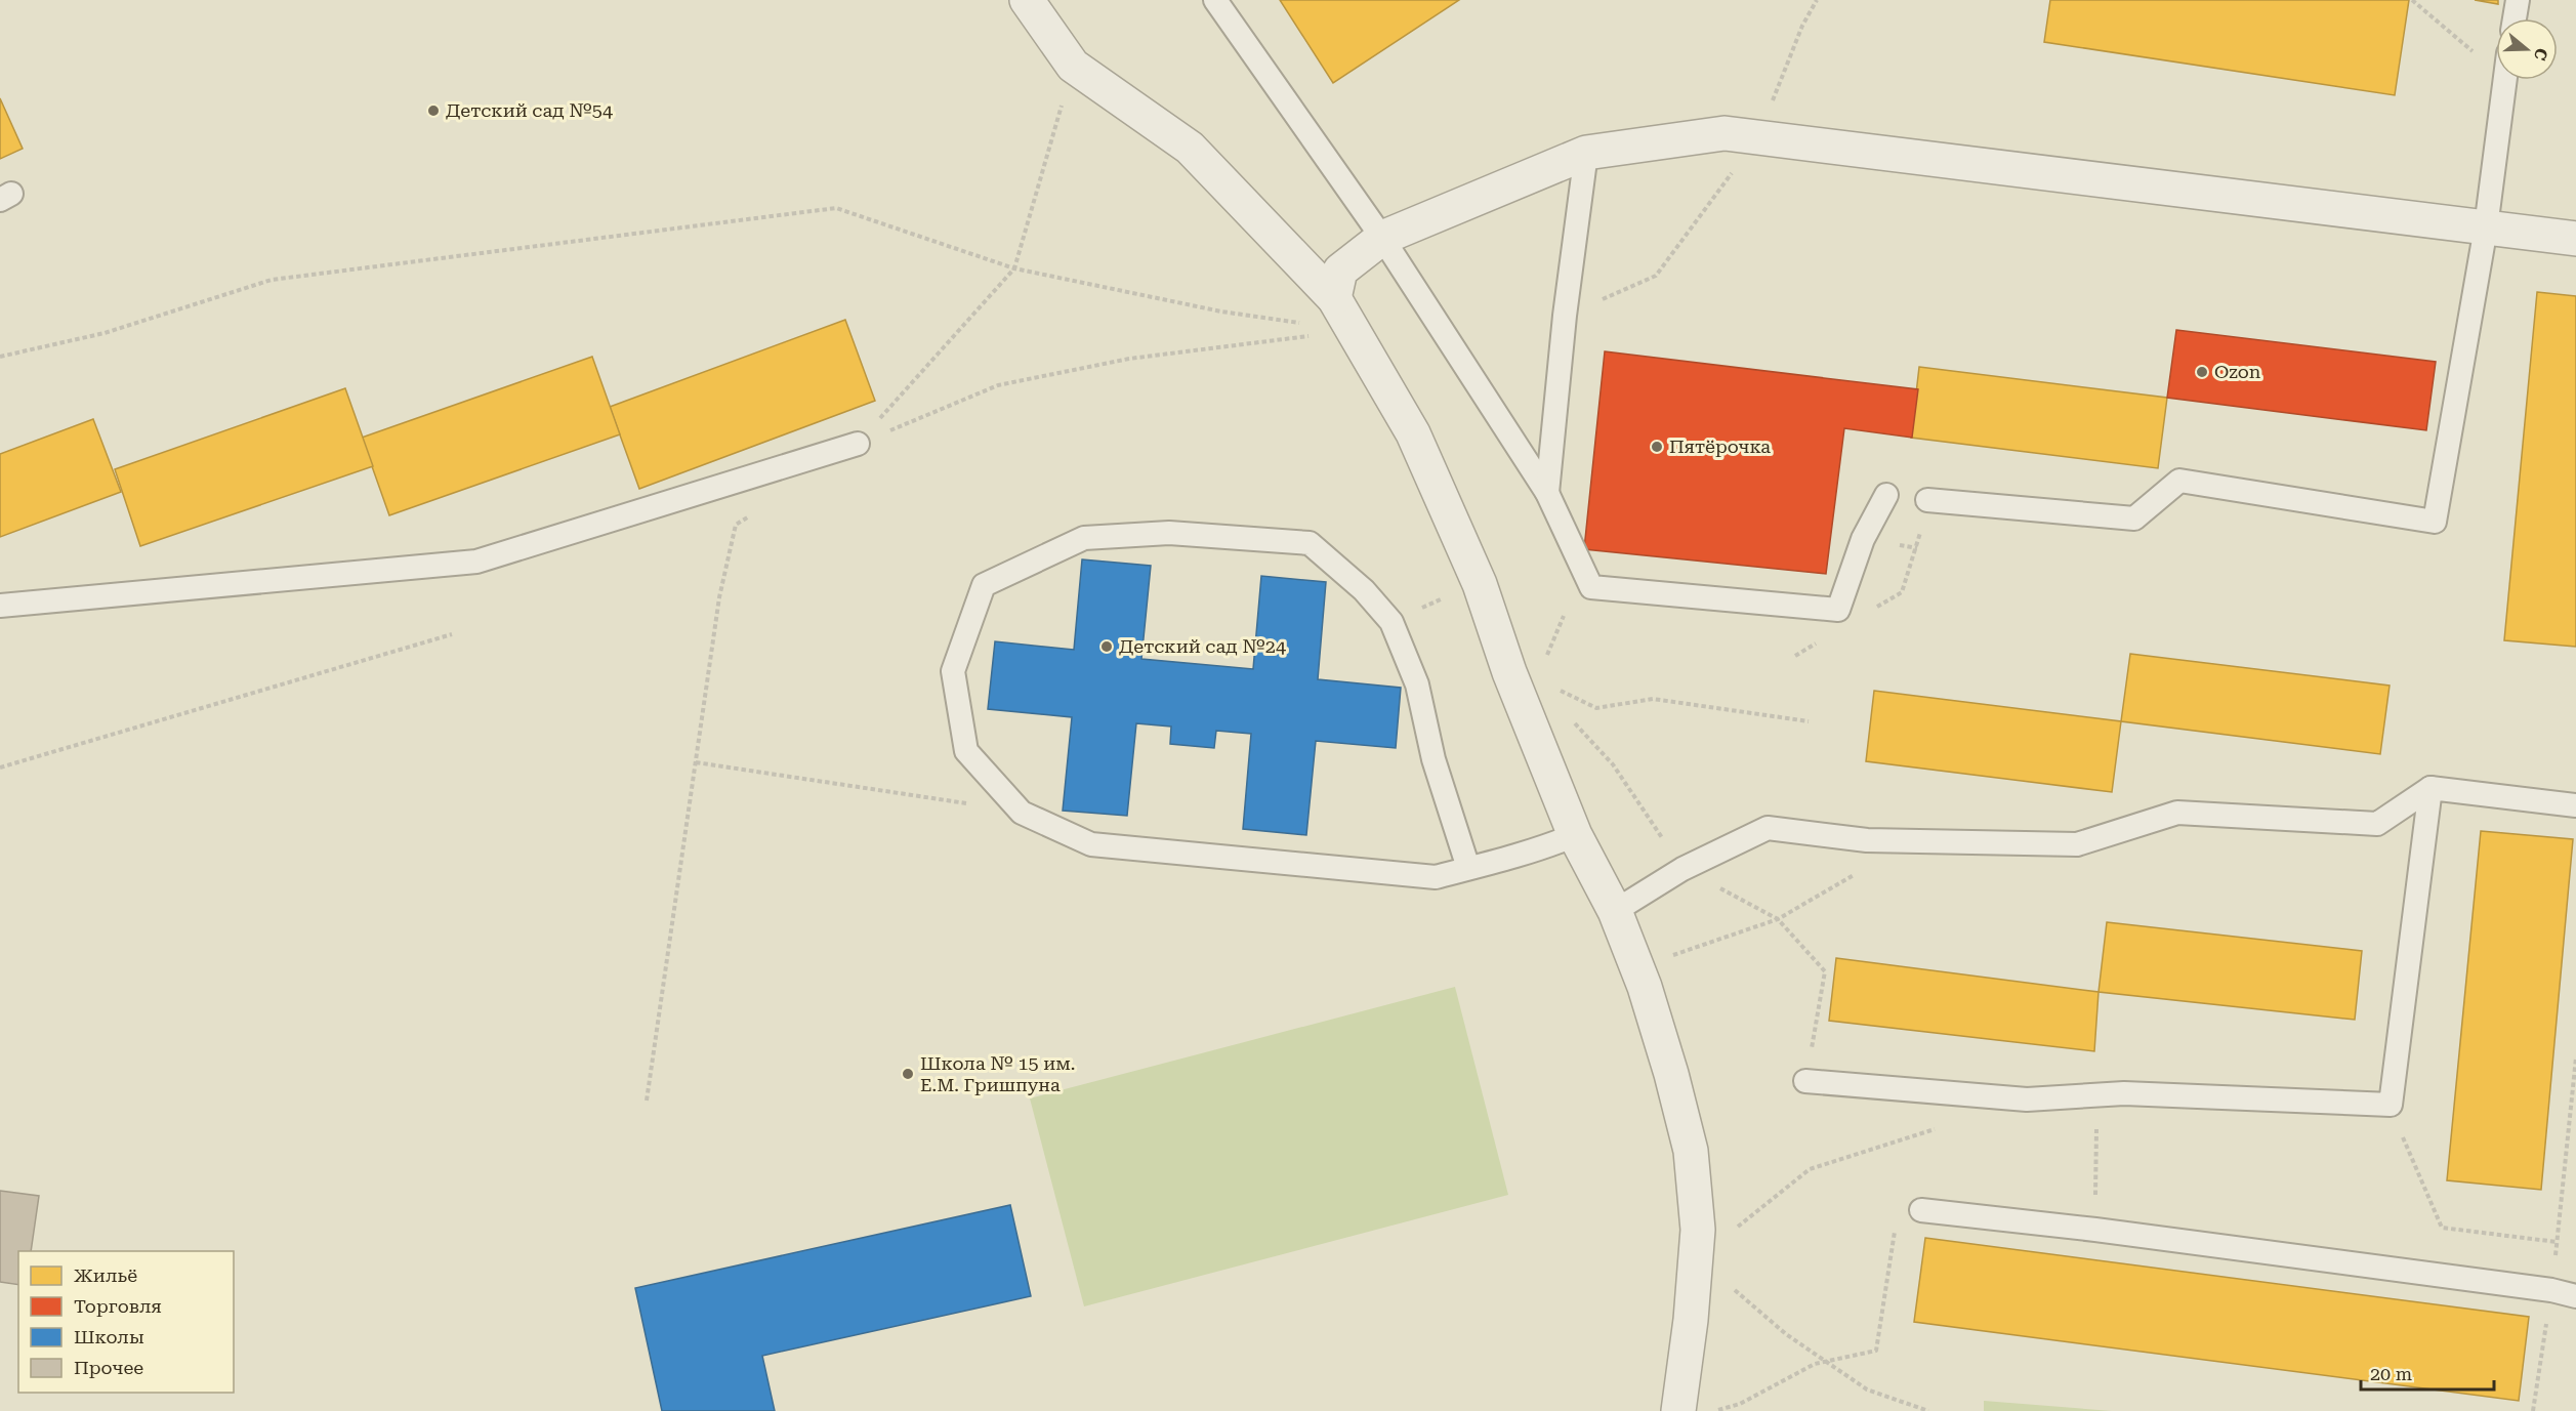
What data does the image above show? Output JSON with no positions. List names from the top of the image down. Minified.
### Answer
{"places":["Детский сад №54","Ozon","Пятёрочка","Детский сад №24","Школа № 15 им. Е.М. Гришпуна"],"legend":["Жильё","Торговля","Школы","Прочее"],"scale_bar":"20 m","north":"right"}
